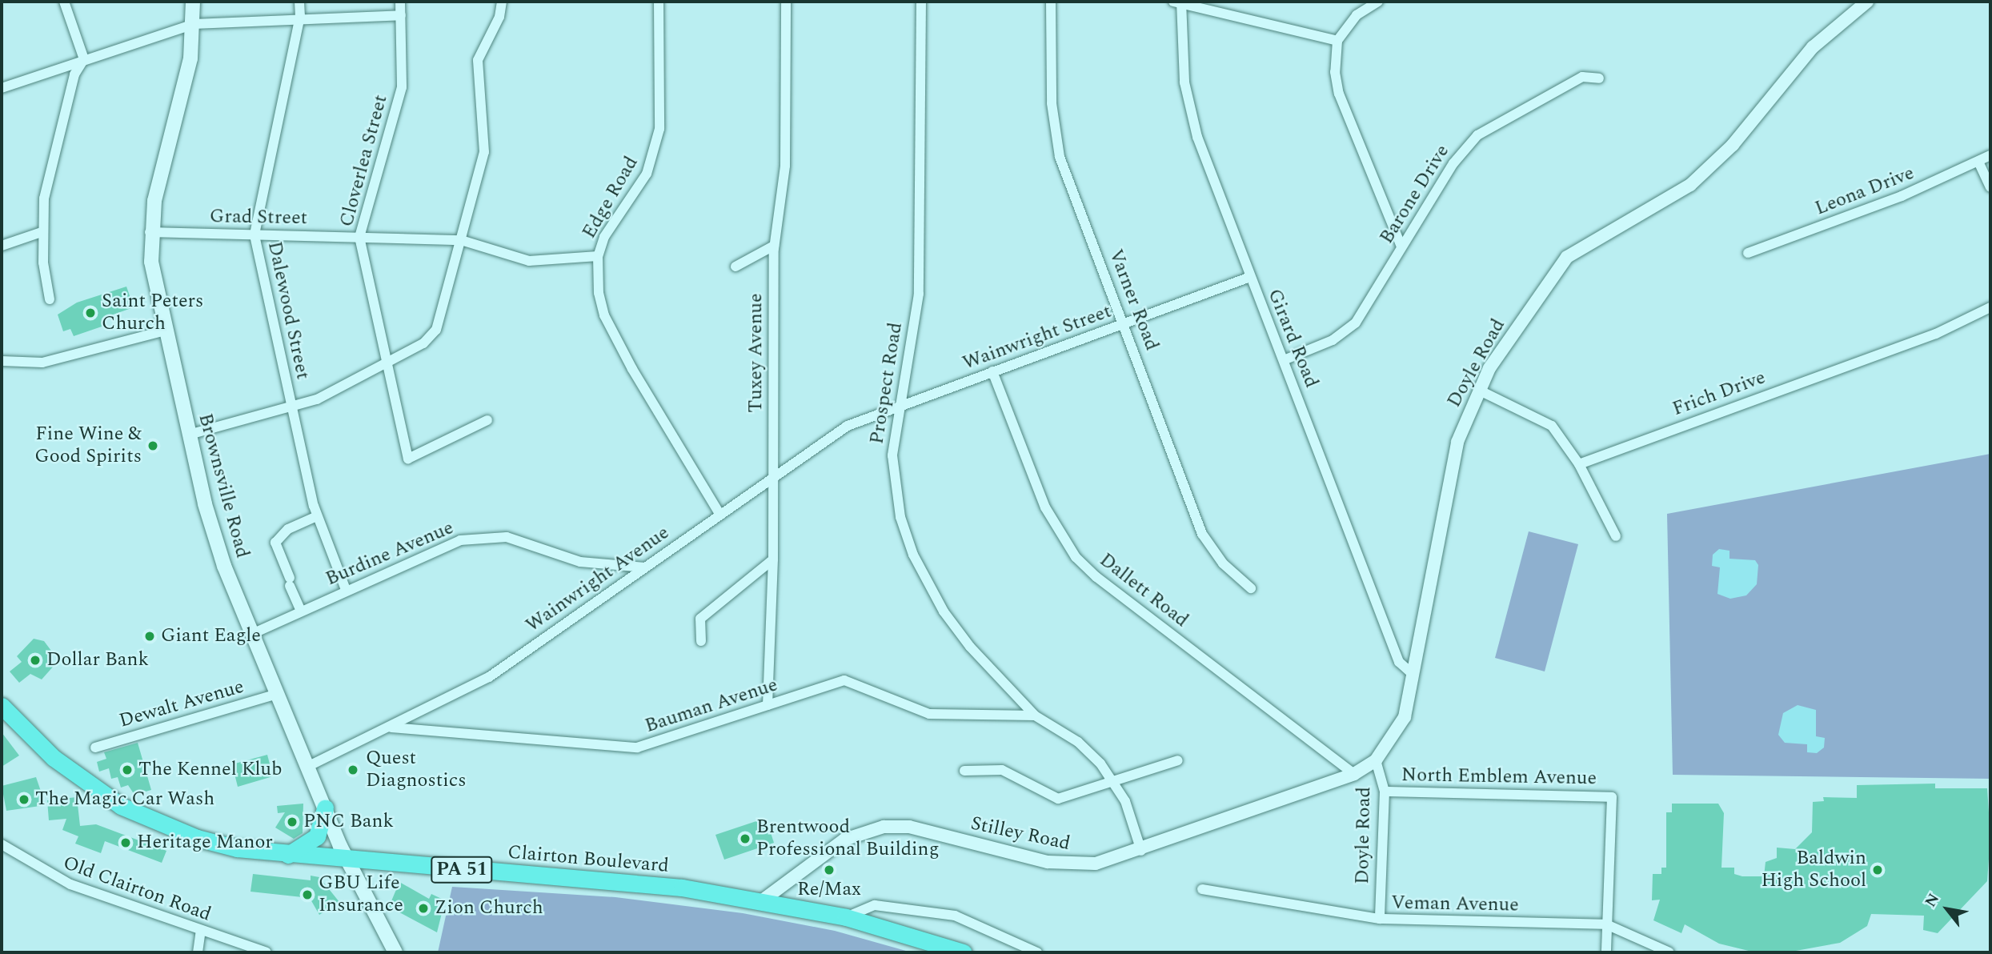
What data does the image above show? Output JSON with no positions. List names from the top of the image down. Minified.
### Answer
{"streets":{"highway":["Clairton Boulevard","PA 51"],"main road":["Brownsville Road"],"street":["Cloverlea Street","Leona Drive","Barone Drive","Edge Road","Grad Street","Varner Road","Dalewood Street","Wainwright Street","Girard Road","Tuxey Avenue","Doyle Road","Prospect Road","Frich Drive","Burdine Avenue","Wainwright Avenue","Dallett Road","Dewalt Avenue","Bauman Avenue","North Emblem Avenue","Stilley Road","Old Clairton Road","Veman Avenue"]},"crossings":[["Cloverlea Street","Grad Street"],["Barone Drive","Girard Road"],["Edge Road","Grad Street"],["Edge Road","Wainwright Avenue"],["Grad Street","Dalewood Street"],["Grad Street","Brownsville Road"],["Varner Road","Wainwright Street"],["Dalewood Street","Burdine Avenue"],["Wainwright Street","Girard Road"],["Wainwright Street","Prospect Road"],["Wainwright Street","Wainwright Avenue"],["Wainwright Street","Dallett Road"],["Girard Road","Doyle Road"],["Tuxey Avenue","Wainwright Avenue"],["Tuxey Avenue","Bauman Avenue"],["Doyle Road","North Emblem Avenue"],["Doyle Road","Stilley Road"],["Doyle Road","Veman Avenue"],["Prospect Road","Wainwright Avenue"],["Prospect Road","Bauman Avenue"],["Prospect Road","Stilley Road"],["Brownsville Road","Burdine Avenue"],["Brownsville Road","Wainwright Avenue"],["Brownsville Road","Dewalt Avenue"],["Brownsville Road","Clairton Boulevard"],["Burdine Avenue","Wainwright Avenue"],["Wainwright Avenue","Bauman Avenue"],["Dallett Road","Stilley Road"],["North Emblem Avenue","Veman Avenue"],["Stilley Road","Clairton Boulevard"]],"places":["Saint Peters Church","Fine Wine & Good Spirits","Giant Eagle","Dollar Bank","The Kennel Klub","Quest Diagnostics","The Magic Car Wash","PNC Bank","Brentwood Professional Building","Heritage Manor","Re/Max","Baldwin High School","GBU Life Insurance","Zion Church"],"north":"top left"}
